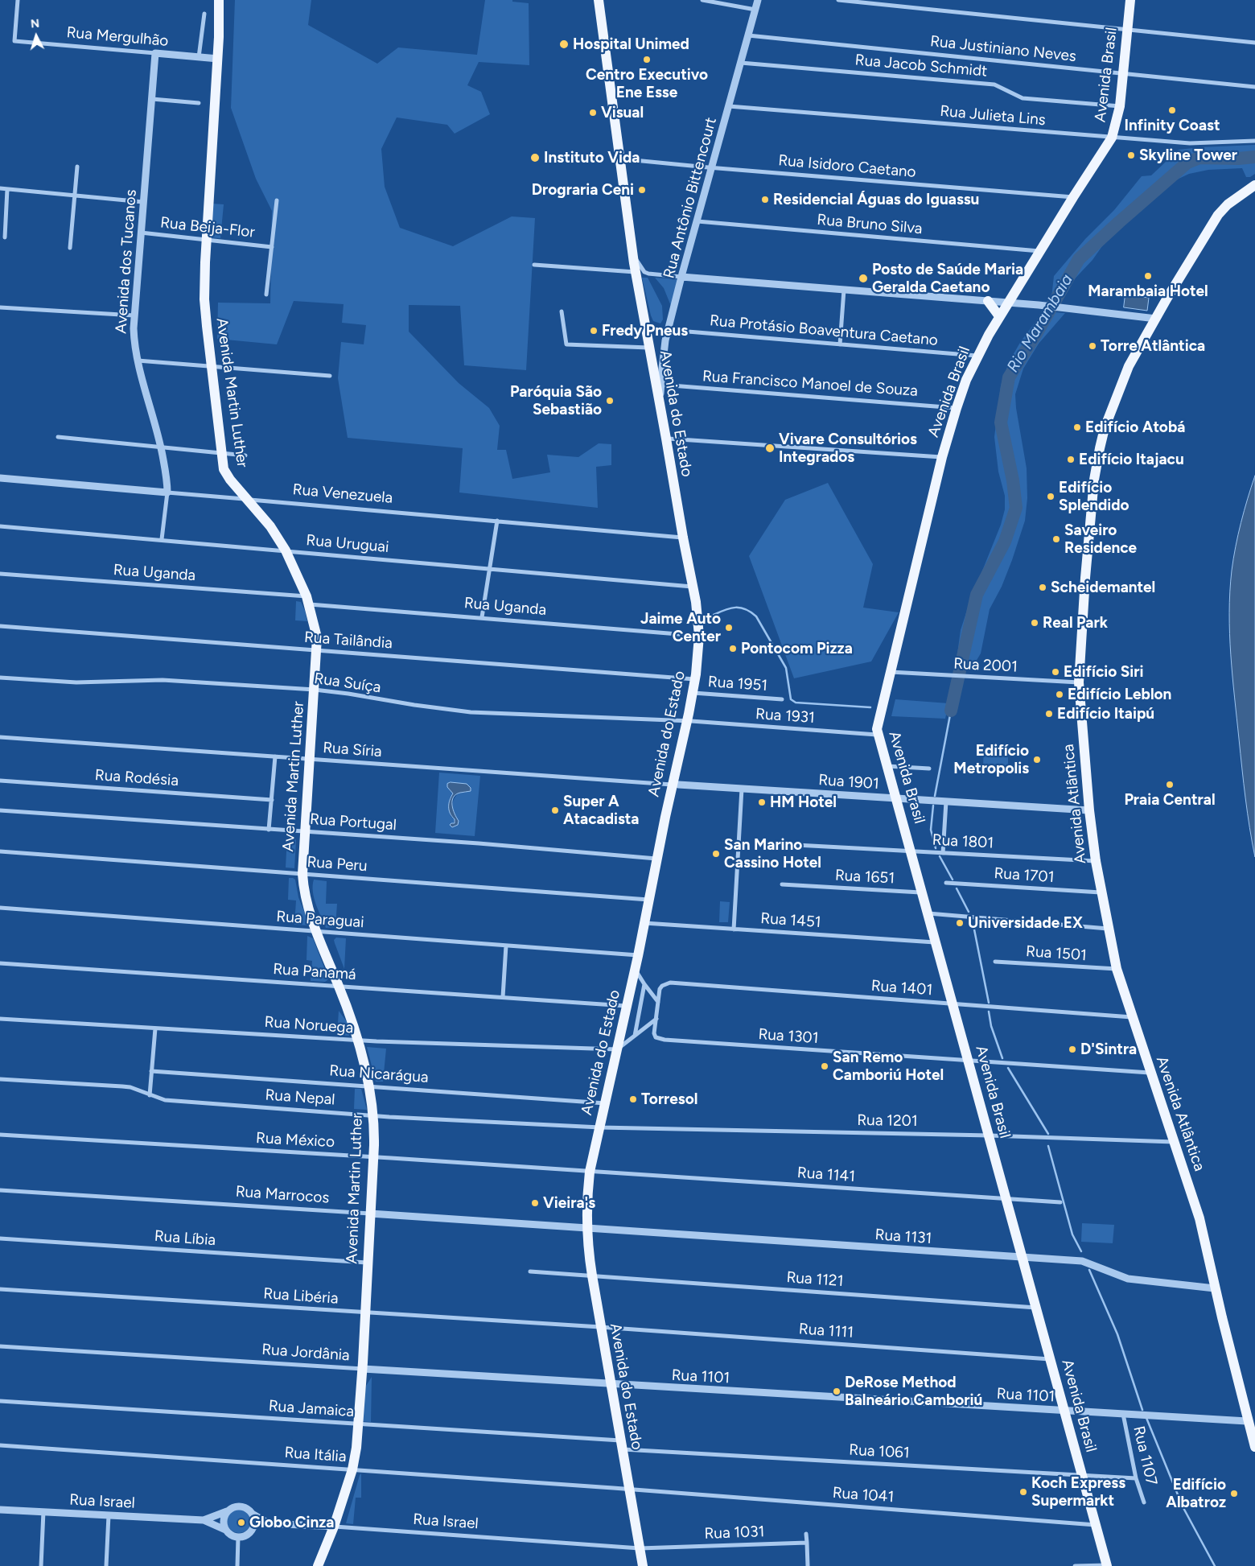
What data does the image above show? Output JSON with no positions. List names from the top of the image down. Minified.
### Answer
{"streets":{"main road":["Avenida Brasil","Avenida Martin Luther","Avenida do Estado","Avenida Atlântica"],"street":["Rua Mergulhão","Rua Justiniano Neves","Rua Jacob Schmidt","Rua Julieta Lins","Rua Isidoro Caetano","Rua Antônio Bittencourt","Rua Bruno Silva","Rua Beija-Flor","Avenida dos Tucanos","Rua Protásio Boaventura Caetano","Rua Francisco Manoel de Souza","Rua Venezuela","Rua Uruguai","Rua Uganda","Rua Tailândia","Rua 2001","Rua Suíça","Rua 1951","Rua 1931","Rua Síria","Rua Rodésia","Rua 1901","Rua Portugal","Rua 1801","Rua Peru","Rua 1701","Rua 1651","Rua Paraguai","Rua 1451","Rua 1501","Rua Panamá","Rua 1401","Rua Noruega","Rua 1301","Rua Nicarágua","Rua Nepal","Rua 1201","Rua México","Rua 1141","Rua Marrocos","Rua 1131","Rua Líbia","Rua 1121","Rua Libéria","Rua 1111","Rua Jordânia","Rua 1101","Rua Jamaica","Rua 1061","Rua Itália","Rua 1107","Rua 1041","Rua Israel","Rua 1031"]},"crossings":[["Rua Mergulhão","Avenida dos Tucanos"],["Rua Mergulhão","Avenida Martin Luther"],["Rua Justiniano Neves","Avenida Brasil"],["Rua Justiniano Neves","Rua Antônio Bittencourt"],["Rua Jacob Schmidt","Avenida Brasil"],["Rua Jacob Schmidt","Rua Antônio Bittencourt"],["Avenida Brasil","Rua Julieta Lins"],["Avenida Brasil","Rua Isidoro Caetano"],["Avenida Brasil","Rua Bruno Silva"],["Avenida Brasil","Rua Protásio Boaventura Caetano"],["Avenida Brasil","Rua Francisco Manoel de Souza"],["Avenida Brasil","Rua 2001"],["Avenida Brasil","Rua 1931"],["Avenida Brasil","Rua 1901"],["Avenida Brasil","Rua 1801"],["Avenida Brasil","Rua 1651"],["Avenida Brasil","Rua 1451"],["Avenida Brasil","Rua 1401"],["Avenida Brasil","Rua 1301"],["Avenida Brasil","Rua 1201"],["Avenida Brasil","Rua 1141"],["Avenida Brasil","Rua 1131"],["Avenida Brasil","Rua 1121"],["Avenida Brasil","Rua 1111"],["Avenida Brasil","Rua 1101"],["Avenida Brasil","Rua 1061"],["Avenida Brasil","Rua 1041"],["Rua Julieta Lins","Rua Antônio Bittencourt"],["Rua Isidoro Caetano","Rua Antônio Bittencourt"],["Rua Isidoro Caetano","Avenida do Estado"],["Rua Antônio Bittencourt","Rua Bruno Silva"],["Rua Antônio Bittencourt","Rua Protásio Boaventura Caetano"],["Rua Antônio Bittencourt","Rua Francisco Manoel de Souza"],["Rua Antônio Bittencourt","Avenida do Estado"],["Rua Beija-Flor","Avenida dos Tucanos"],["Rua Beija-Flor","Avenida Martin Luther"],["Avenida dos Tucanos","Rua Venezuela"],["Avenida dos Tucanos","Rua Uruguai"],["Avenida Martin Luther","Rua Venezuela"],["Avenida Martin Luther","Rua Uruguai"],["Avenida Martin Luther","Rua Uganda"],["Avenida Martin Luther","Rua Tailândia"],["Avenida Martin Luther","Rua Suíça"],["Avenida Martin Luther","Rua Síria"],["Avenida Martin Luther","Rua Portugal"],["Avenida Martin Luther","Rua Peru"],["Avenida Martin Luther","Rua Paraguai"],["Avenida Martin Luther","Rua Panamá"],["Avenida Martin Luther","Rua Noruega"],["Avenida Martin Luther","Rua Nicarágua"],["Avenida Martin Luther","Rua Nepal"],["Avenida Martin Luther","Rua México"],["Avenida Martin Luther","Rua Marrocos"],["Avenida Martin Luther","Rua Líbia"],["Avenida Martin Luther","Rua Libéria"],["Avenida Martin Luther","Rua Jordânia"],["Avenida Martin Luther","Rua Jamaica"],["Avenida Martin Luther","Rua Itália"],["Avenida Martin Luther","Rua Israel"],["Avenida do Estado","Rua Venezuela"],["Avenida do Estado","Rua Uruguai"],["Avenida do Estado","Rua Uganda"],["Avenida do Estado","Rua Tailândia"],["Avenida do Estado","Rua Suíça"],["Avenida do Estado","Rua 1951"],["Avenida do Estado","Rua 1931"],["Avenida do Estado","Rua Síria"],["Avenida do Estado","Rua 1901"],["Avenida do Estado","Rua Portugal"],["Avenida do Estado","Rua Peru"],["Avenida do Estado","Rua Paraguai"],["Avenida do Estado","Rua 1451"],["Avenida do Estado","Rua Panamá"],["Avenida do Estado","Rua Noruega"],["Avenida do Estado","Rua Nicarágua"],["Avenida do Estado","Rua Nepal"],["Avenida do Estado","Rua 1201"],["Avenida do Estado","Rua México"],["Avenida do Estado","Rua 1141"],["Avenida do Estado","Rua Marrocos"],["Avenida do Estado","Rua 1131"],["Avenida do Estado","Rua 1121"],["Avenida do Estado","Rua Libéria"],["Avenida do Estado","Rua 1111"],["Avenida do Estado","Rua Jordânia"],["Avenida do Estado","Rua 1101"],["Avenida do Estado","Rua Jamaica"],["Avenida do Estado","Rua 1061"],["Avenida do Estado","Rua Itália"],["Avenida do Estado","Rua 1041"],["Avenida do Estado","Rua Israel"],["Avenida do Estado","Rua 1031"],["Rua 2001","Avenida Atlântica"],["Rua Suíça","Rua 1931"],["Rua Síria","Rua 1901"],["Rua 1901","Avenida Atlântica"],["Avenida Atlântica","Rua 1801"],["Avenida Atlântica","Rua 1701"],["Avenida Atlântica","Rua 1501"],["Avenida Atlântica","Rua 1401"],["Avenida Atlântica","Rua 1301"],["Avenida Atlântica","Rua 1201"],["Avenida Atlântica","Rua 1131"],["Avenida Atlântica","Rua 1101"],["Rua 1401","Rua 1301"],["Rua Nepal","Rua 1201"],["Rua México","Rua 1141"],["Rua Marrocos","Rua 1131"],["Rua Libéria","Rua 1111"],["Rua Jordânia","Rua 1101"],["Rua 1101","Rua 1107"],["Rua Jamaica","Rua 1061"],["Rua 1061","Rua 1107"],["Rua Itália","Rua 1041"],["Rua Israel","Rua 1031"]],"water":["Rio Marambaia"],"places":["Hospital Unimed","Centro Executivo Ene Esse","Infinity Coast","Visual","Skyline Tower","Instituto Vida","Drograria Ceni","Residencial Águas do Iguassu","Marambaia Hotel","Posto de Saúde Maria Geralda Caetano","Fredy Pneus","Torre Atlântica","Paróquia São Sebastião","Edifício Atobá","Vivare Consultórios Integrados","Edifício Itajacu","Edifício Splendido","Saveiro Residence","Scheidemantel","Real Park","Jaime Auto Center","Pontocom Pizza","Edifício Siri","Edifício Leblon","Edifício Itaipú","Edifício Metropolis","Praia Central","HM Hotel","Super A Atacadista","San Marino Cassino Hotel","Universidade EX","D'Sintra","San Remo Camboriú Hotel","Torresol","Vieira's","DeRose Method Balneário Camboriú","Koch Express Supermarkt","Edifício Albatroz","Globo Cinza"],"north":"top"}
